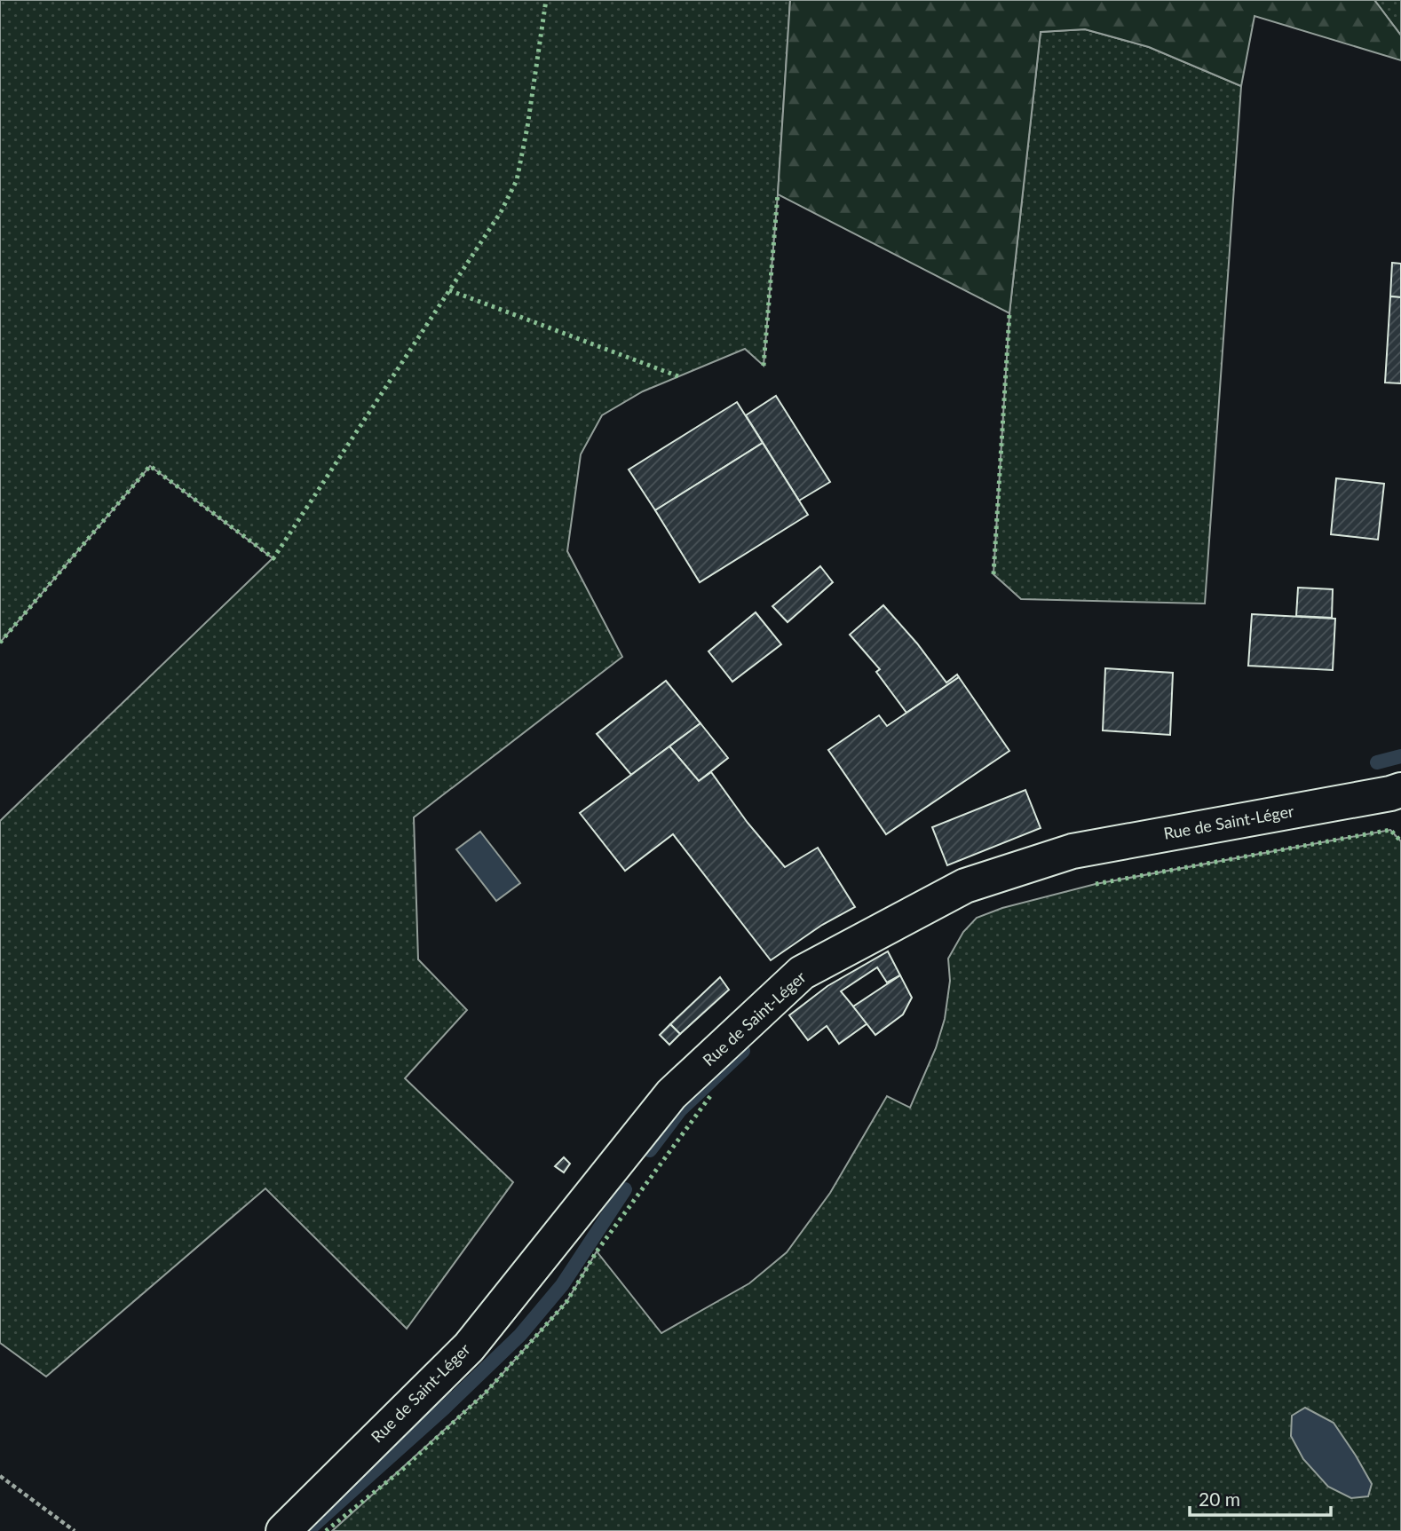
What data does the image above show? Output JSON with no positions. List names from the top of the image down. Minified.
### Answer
{"streets":{"street":["Rue de Saint-Léger"]},"scale_bar":"20 m"}
